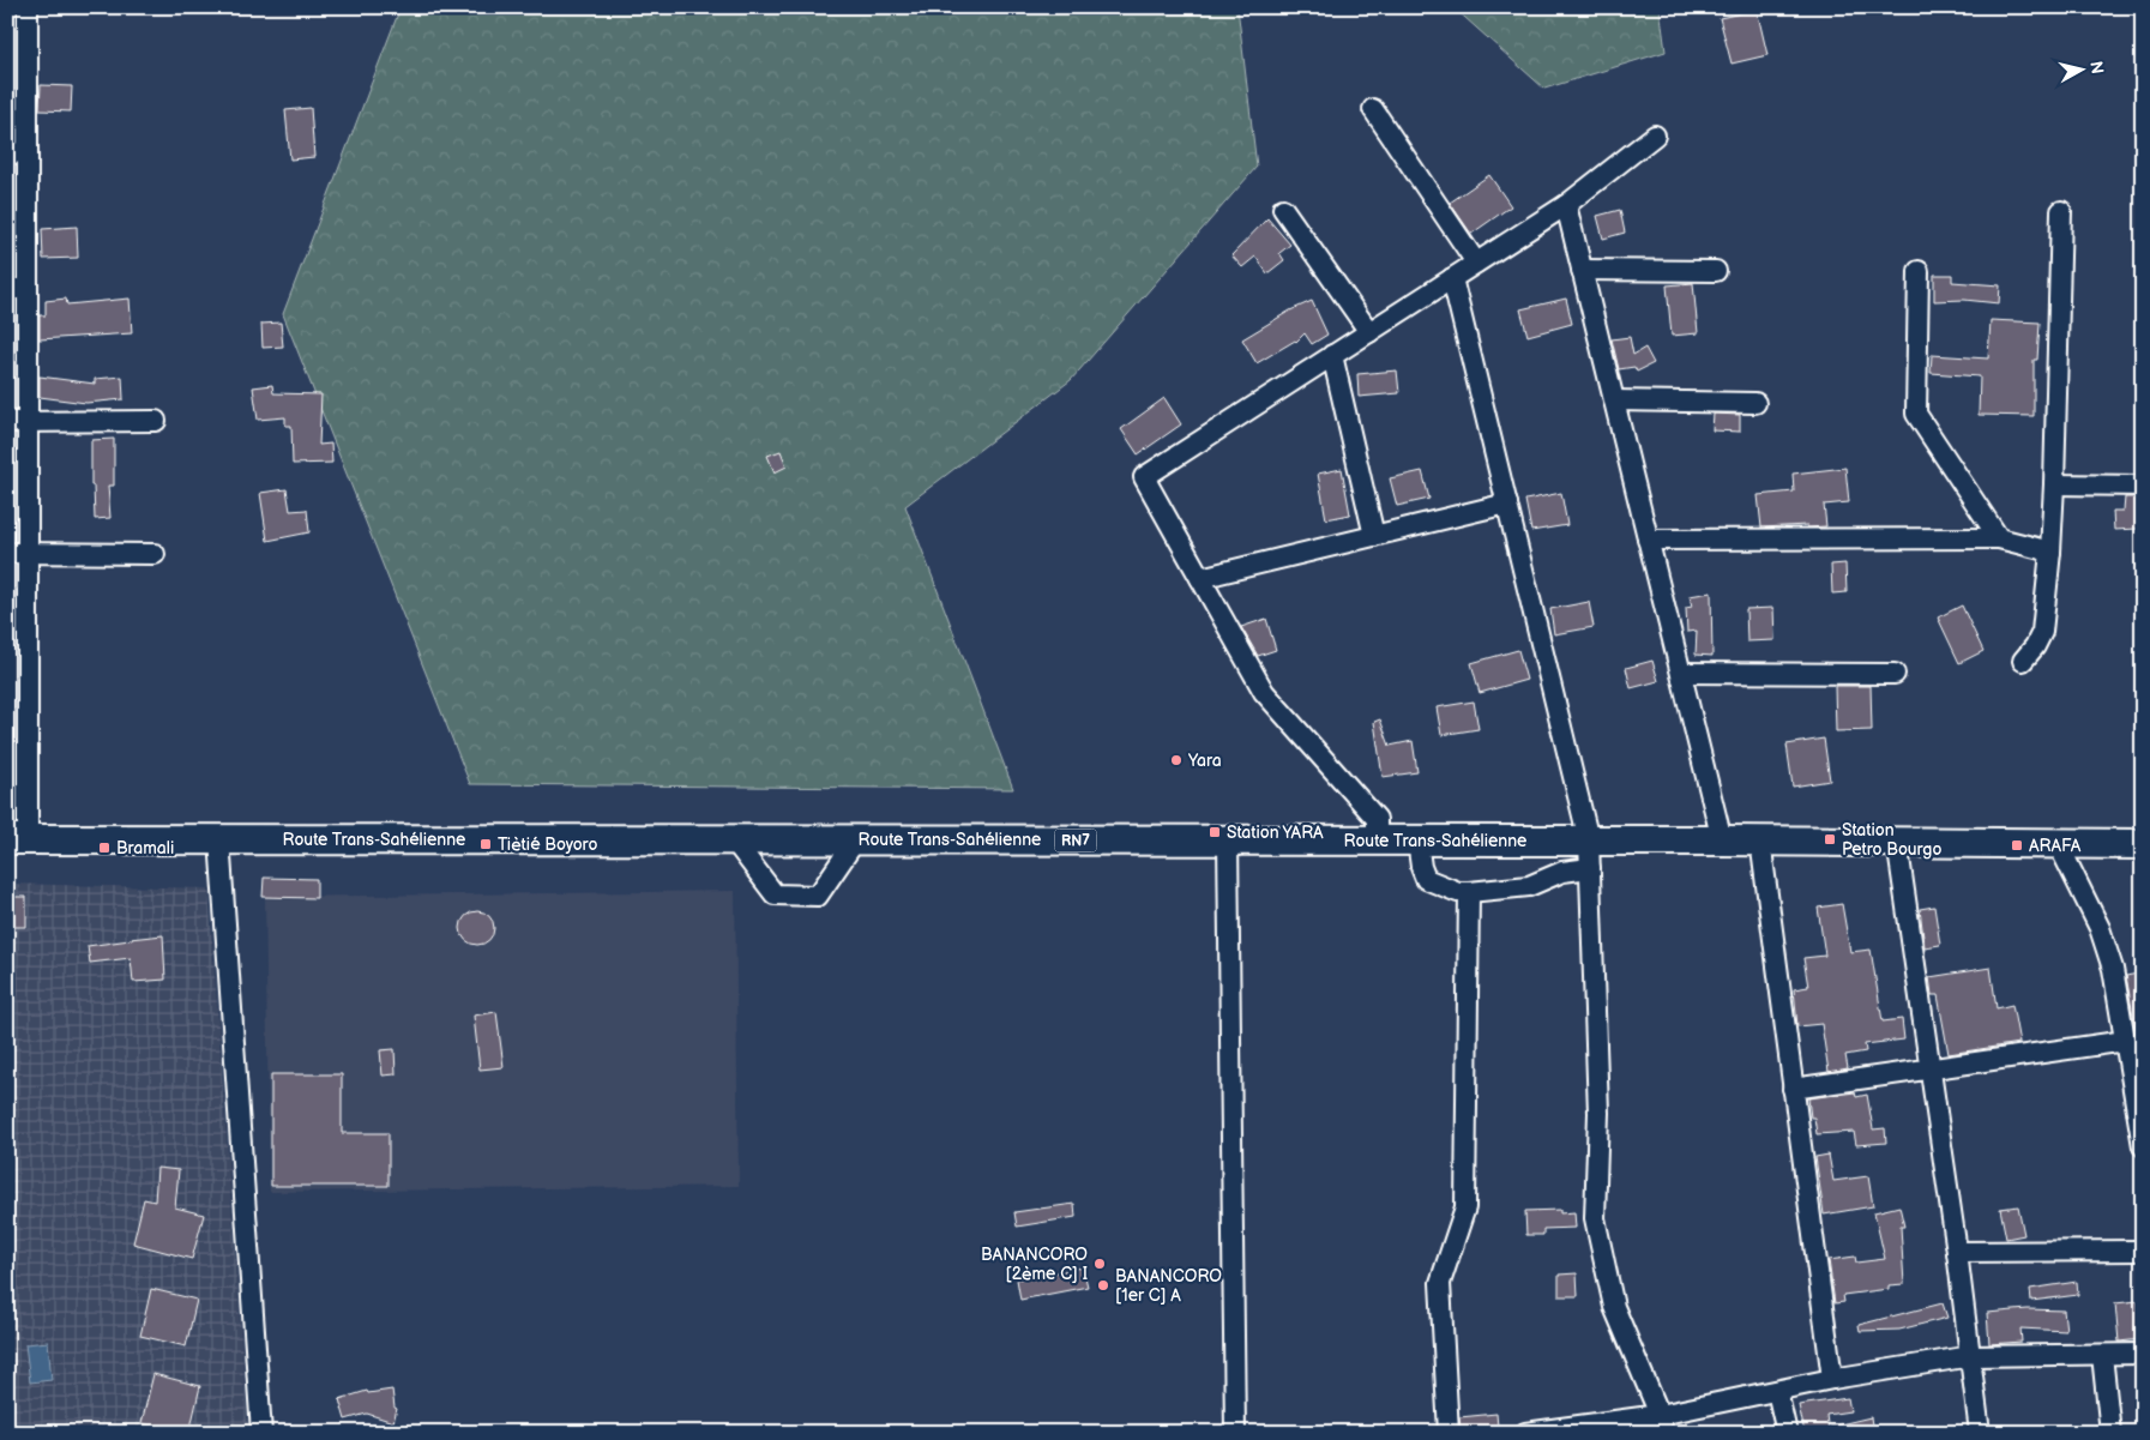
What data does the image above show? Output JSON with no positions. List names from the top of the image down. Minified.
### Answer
{"streets":{"highway":["Route Trans-Sahélienne","RN7"]},"places":{"other":["Yara","BANANCORO [2ème C] I","BANANCORO [1er C] A"],"transit":["Station YARA","Station Petro Bourgo","Tiètié Boyoro","ARAFA","Bramali"]},"north":"right"}
